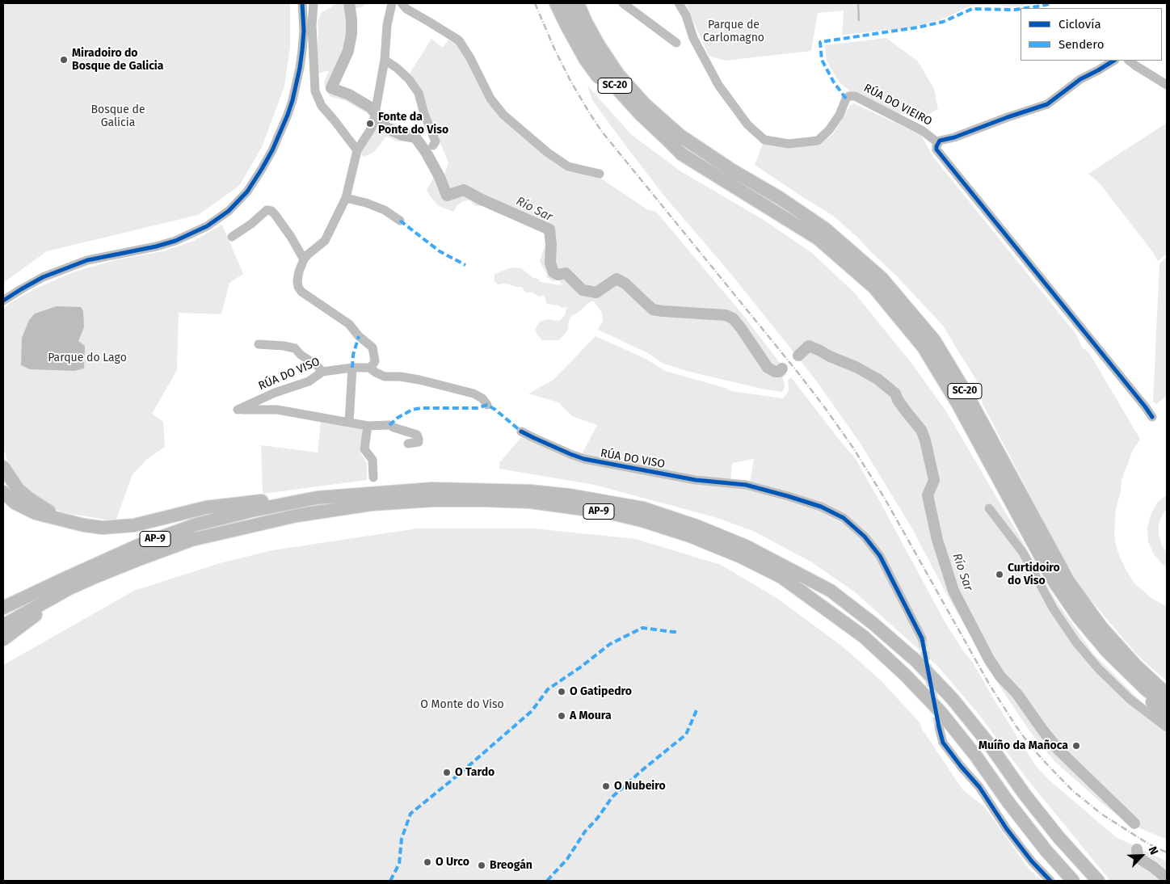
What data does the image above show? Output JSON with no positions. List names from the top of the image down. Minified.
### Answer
{"streets":{"highway":["SC-20","AP-9"],"street":["RÚA DO VIEIRO","RÚA DO VISO"]},"water":["Río Sar"],"parks":["Parque de Carlomagno","Bosque de Galicia","Parque do Lago","O Monte do Viso"],"places":["Miradoiro do Bosque de Galicia","Fonte da Ponte do Viso","Curtidoiro do Viso","O Gatipedro","A Moura","Muíño da Mañoca","O Tardo","O Nubeiro","O Urco","Breogán"],"legend":["Ciclovía","Sendero"],"north":"top right"}
